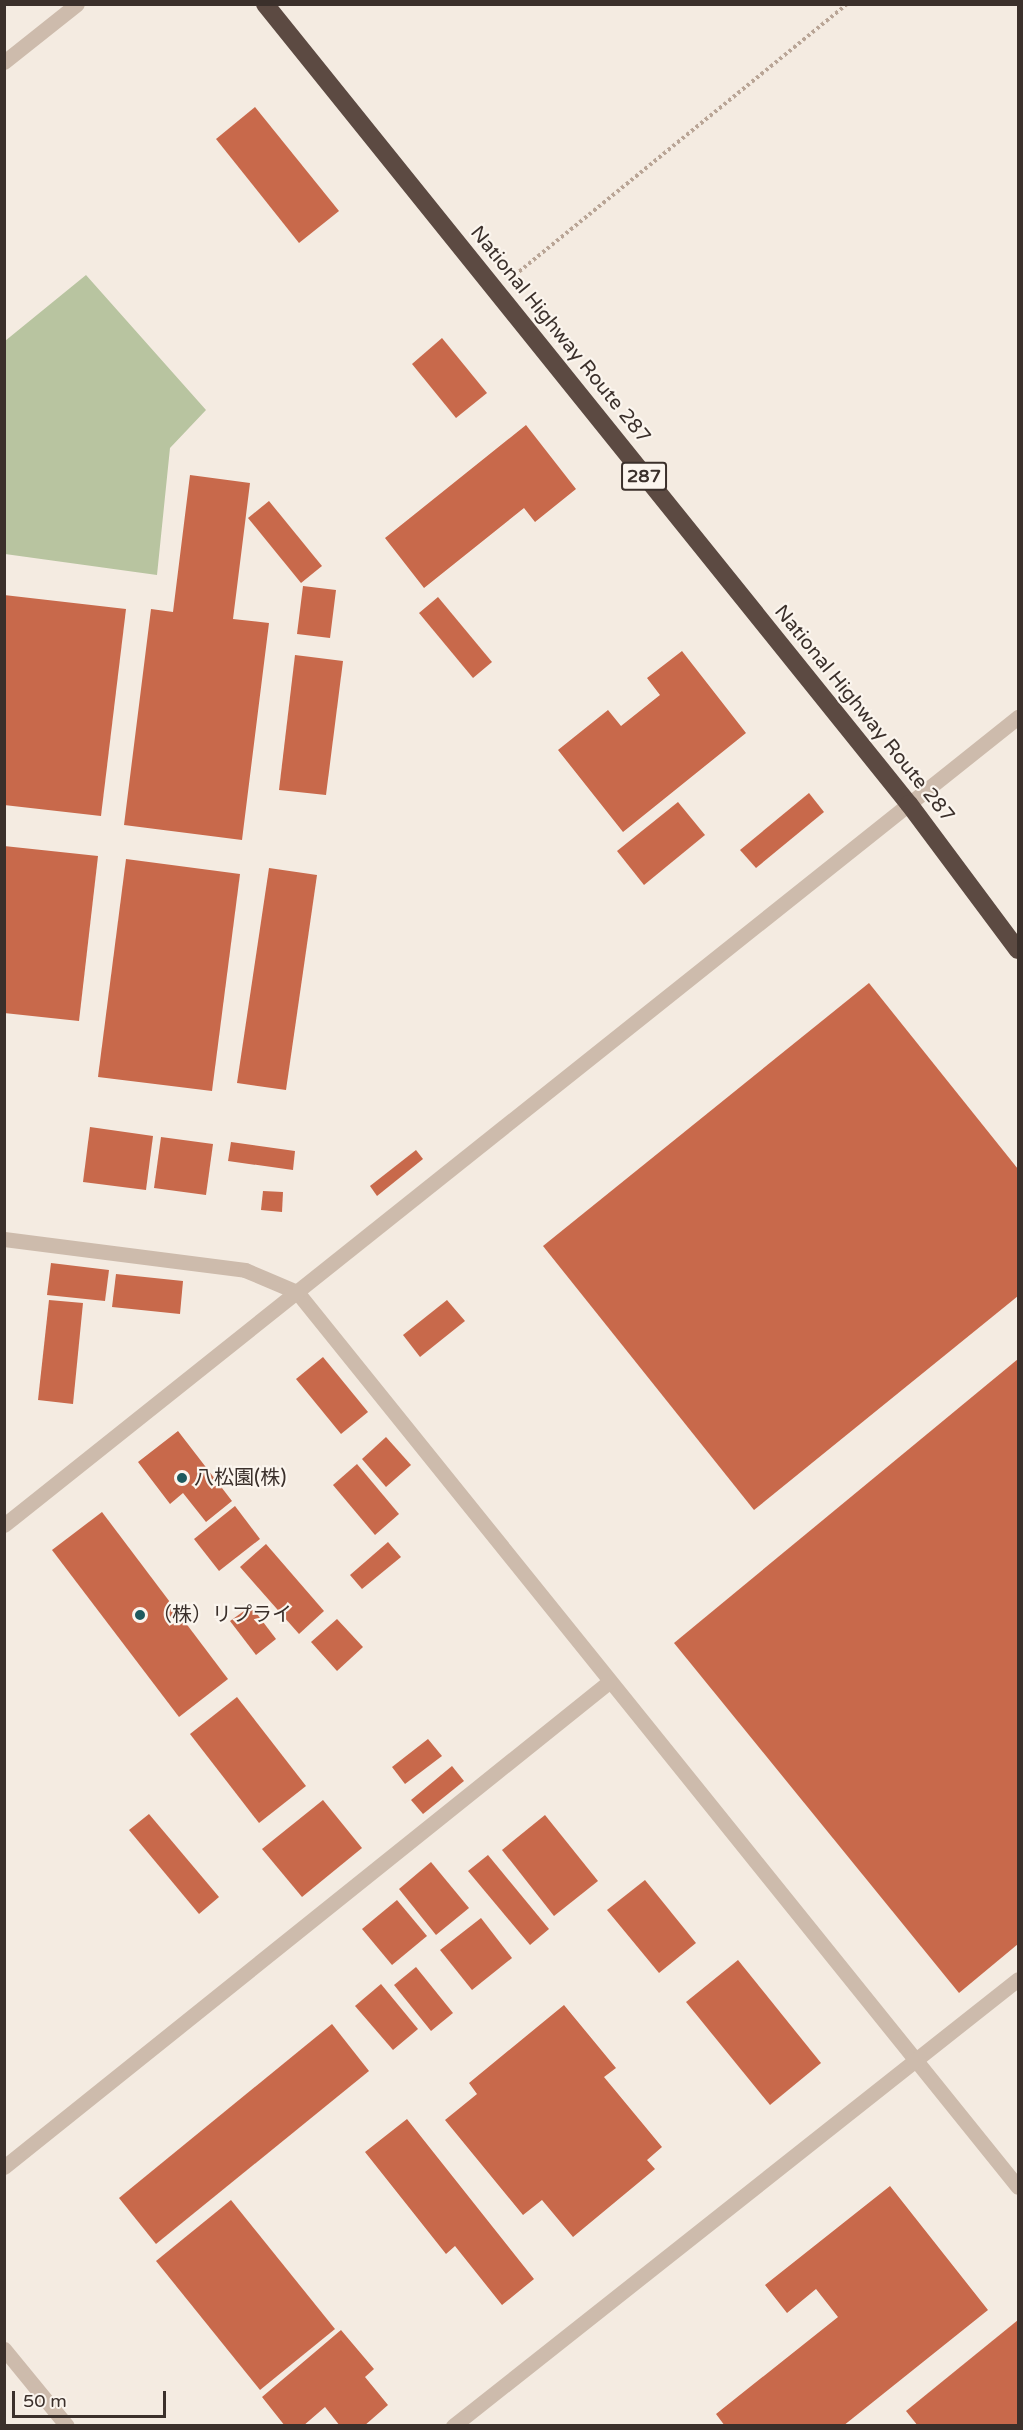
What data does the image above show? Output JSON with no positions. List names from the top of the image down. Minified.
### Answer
{"streets":{"highway":["National Highway Route 287","287"]},"places":["八松園(株)","（株）リプライ"],"scale_bar":"50 m"}
